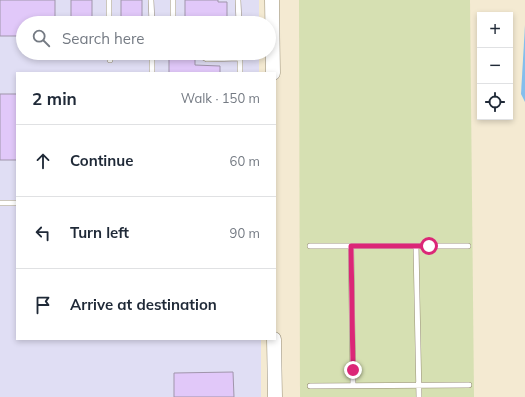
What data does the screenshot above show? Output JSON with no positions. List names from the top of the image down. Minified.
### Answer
{"page":{"map_buttons":["+","−"],"search":"Search here","heading":["2 min","Walk · 150 m"],"list":[["Continue","60 m"],["Turn left","90 m"],"Arrive at destination"]}}
